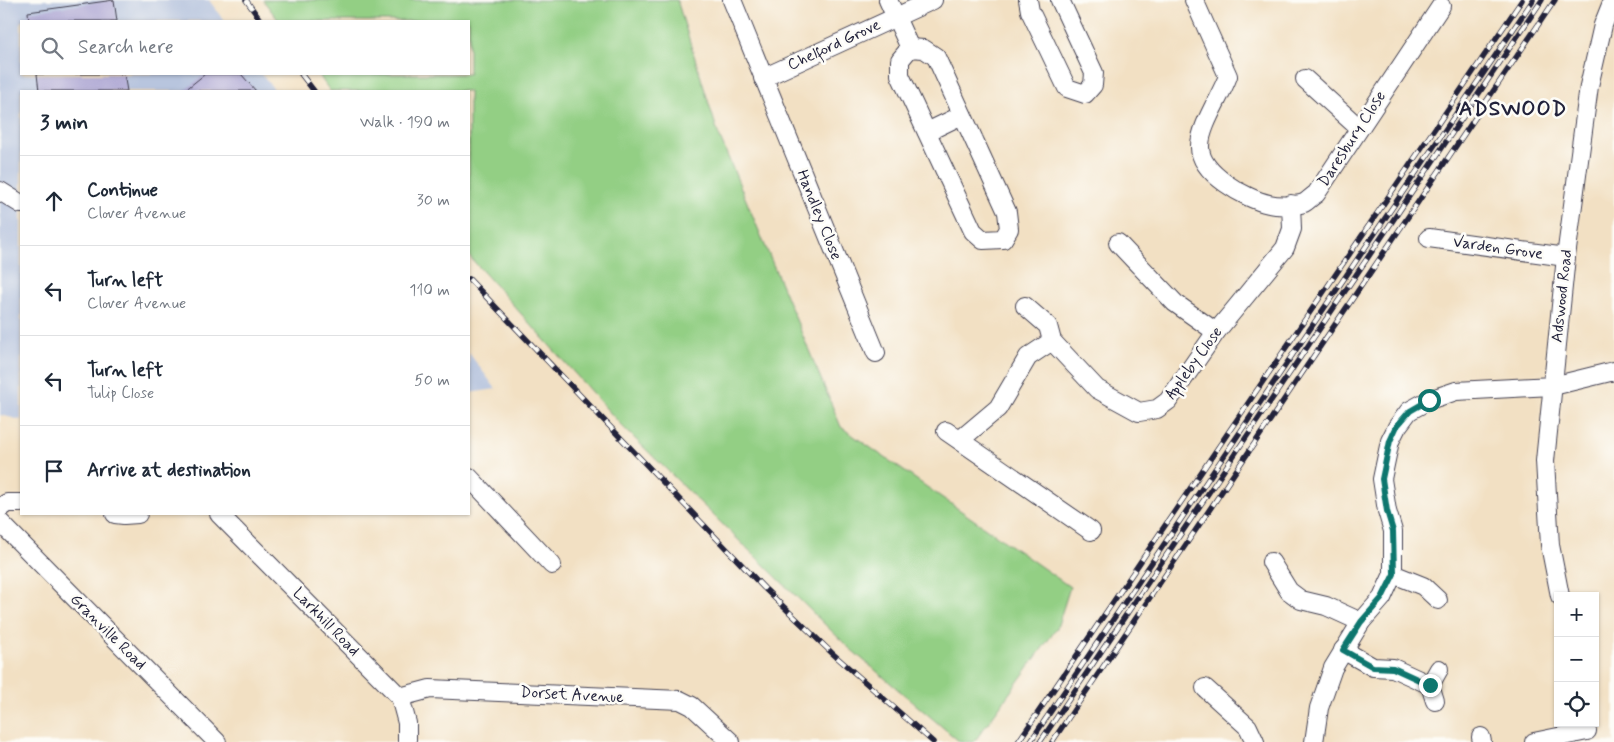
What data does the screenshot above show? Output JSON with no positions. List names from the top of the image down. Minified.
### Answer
{"streets":{"street":["Chelford Grove","Daresbury Close","Handley Close","Varden Grove","Adswood Road","Appleby Close","Larkhill Road","Granville Road","Dorset Avenue"]},"crossings":[["Chelford Grove","Handley Close"],["Daresbury Close","Appleby Close"],["Varden Grove","Adswood Road"],["Larkhill Road","Dorset Avenue"]],"districts":["ADSWOOD"],"page":{"search":"Search here","heading":["3 min","Walk · 190 m"],"list":[["Continue","Clover Avenue","30 m"],["Turn left","Clover Avenue","110 m"],["Turn left","Tulip Close","50 m"],"Arrive at destination"],"map_buttons":["+","−"]}}
